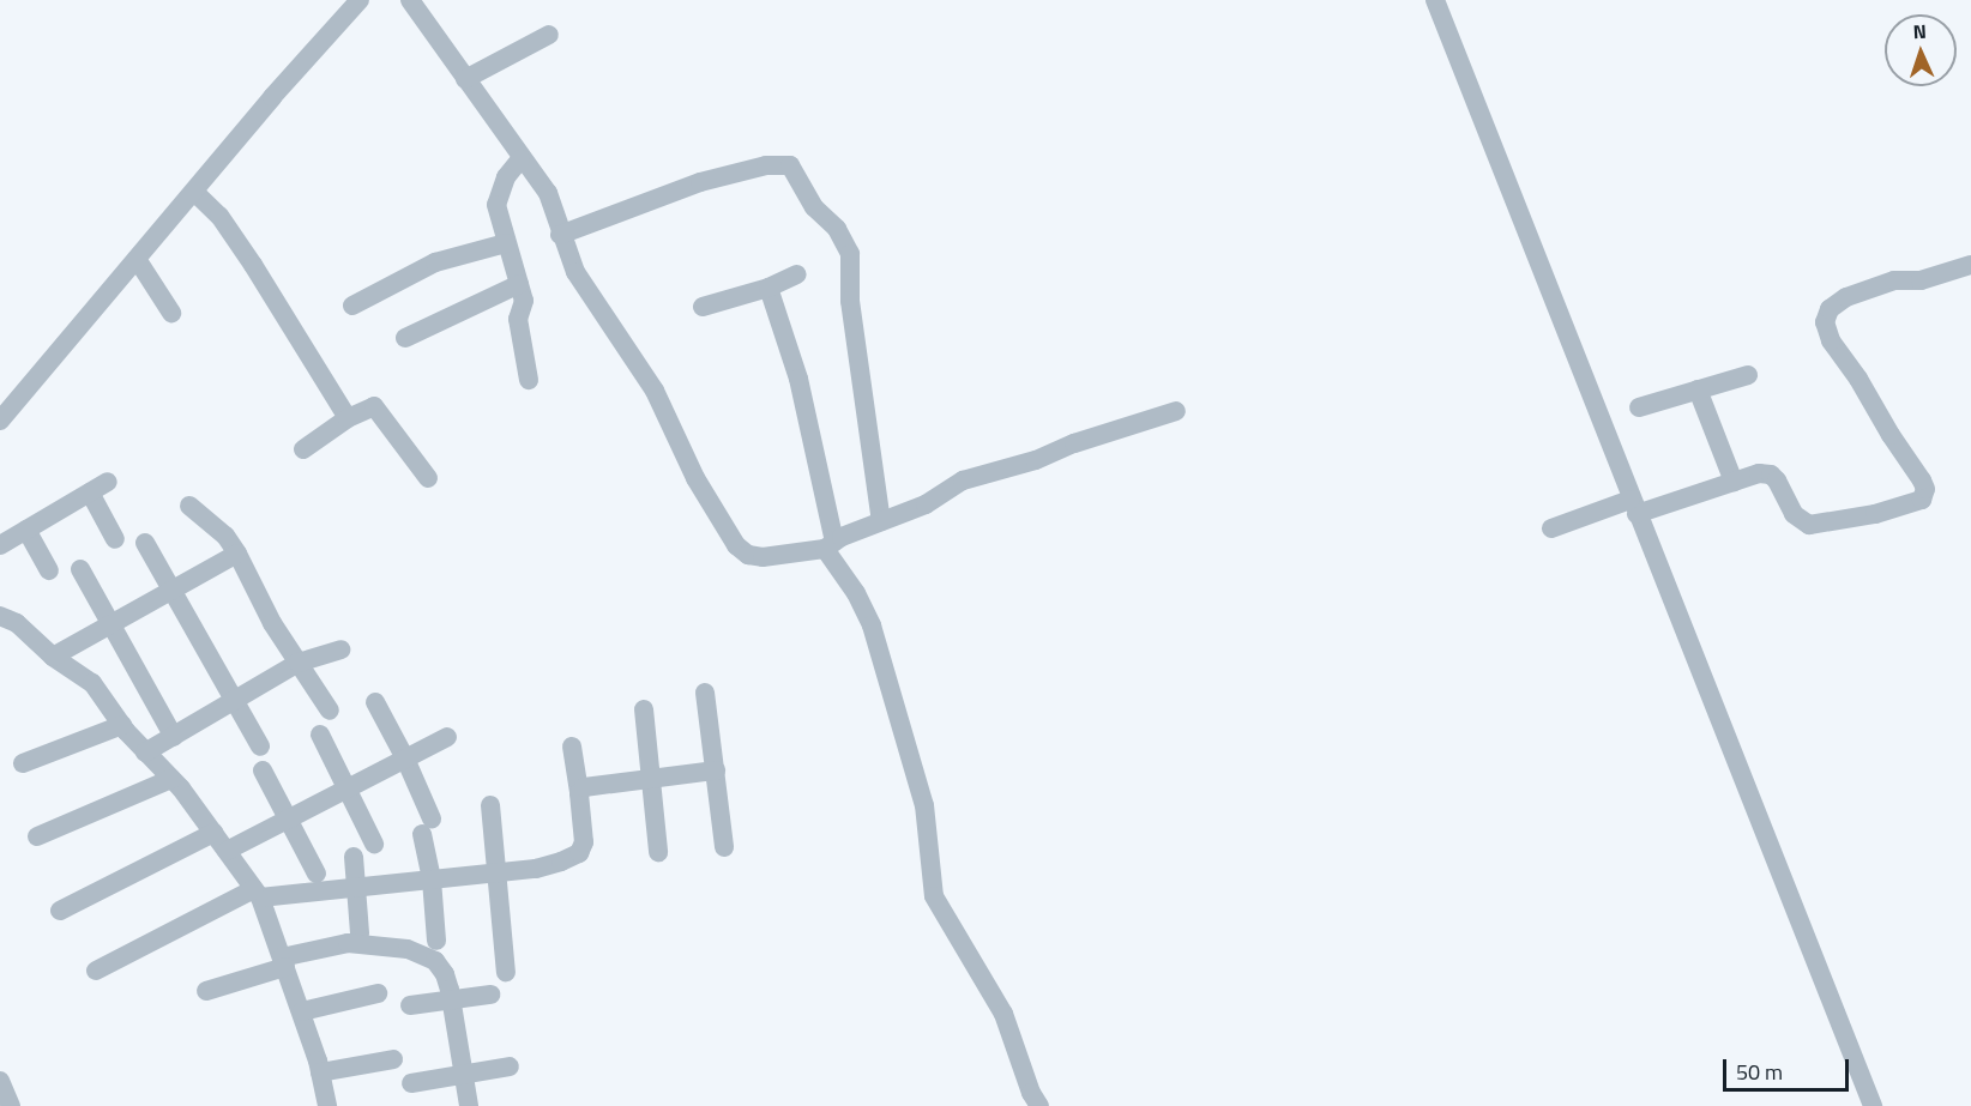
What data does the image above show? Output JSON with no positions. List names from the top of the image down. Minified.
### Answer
{"scale_bar":"50 m","north":"top"}
